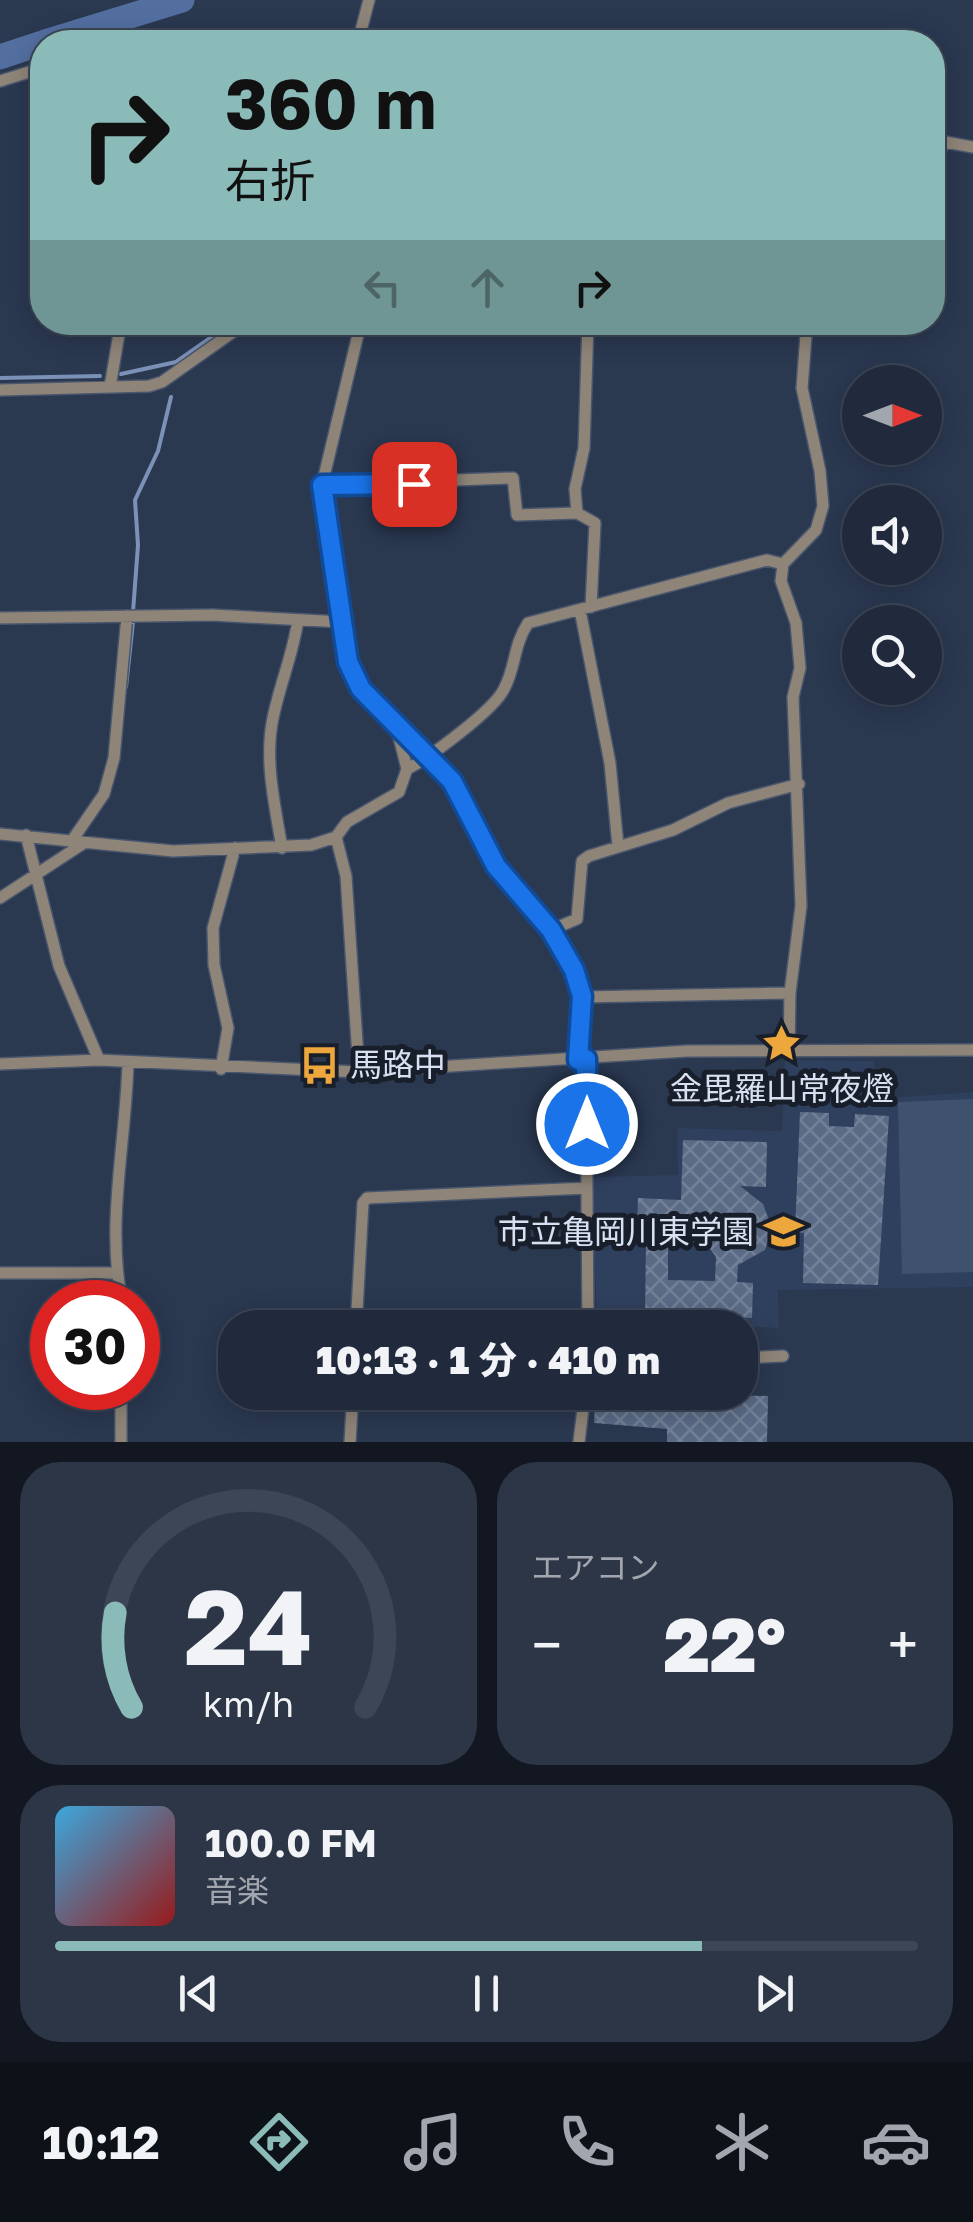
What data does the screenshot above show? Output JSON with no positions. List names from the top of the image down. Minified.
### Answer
{"places":{"place":["金毘羅山常夜燈"],"bus stop":["馬路中"],"school or university":["市立亀岡川東学園"]},"north":"right","page":{"turn":["360 m","右折"],"limit":"30","trip":"10:13 · 1 分 · 410 m","tile":"エアコン","heat":["−","22°","+"],"song":["100.0 FM","音楽"],"tabs":"10:12","gauge":["24","km/h"]}}
